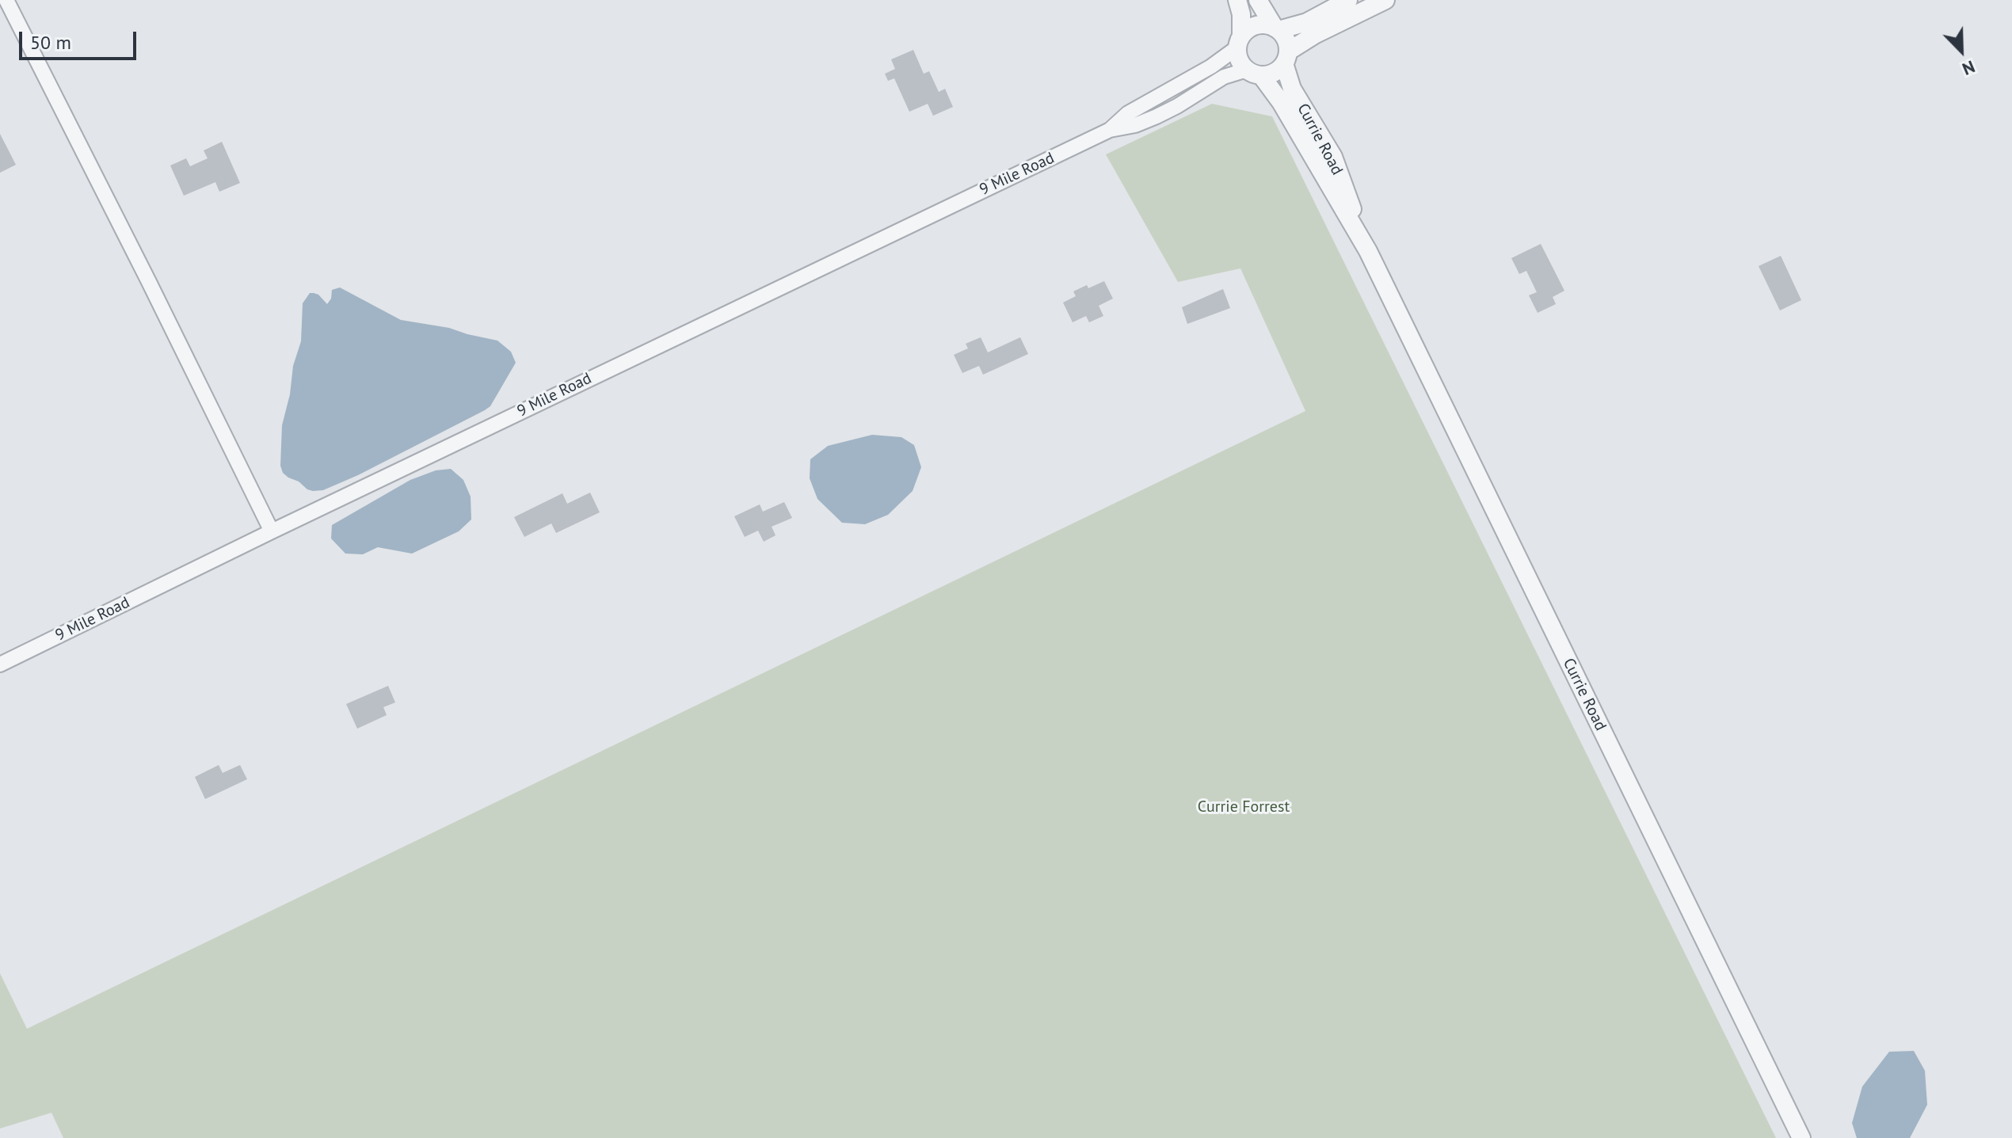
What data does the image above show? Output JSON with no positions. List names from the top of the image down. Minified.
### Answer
{"streets":{"street":["Currie Road","9 Mile Road"]},"crossings":[["Currie Road","9 Mile Road"]],"parks":["Currie Forrest"],"scale_bar":"50 m","north":"bottom right"}
